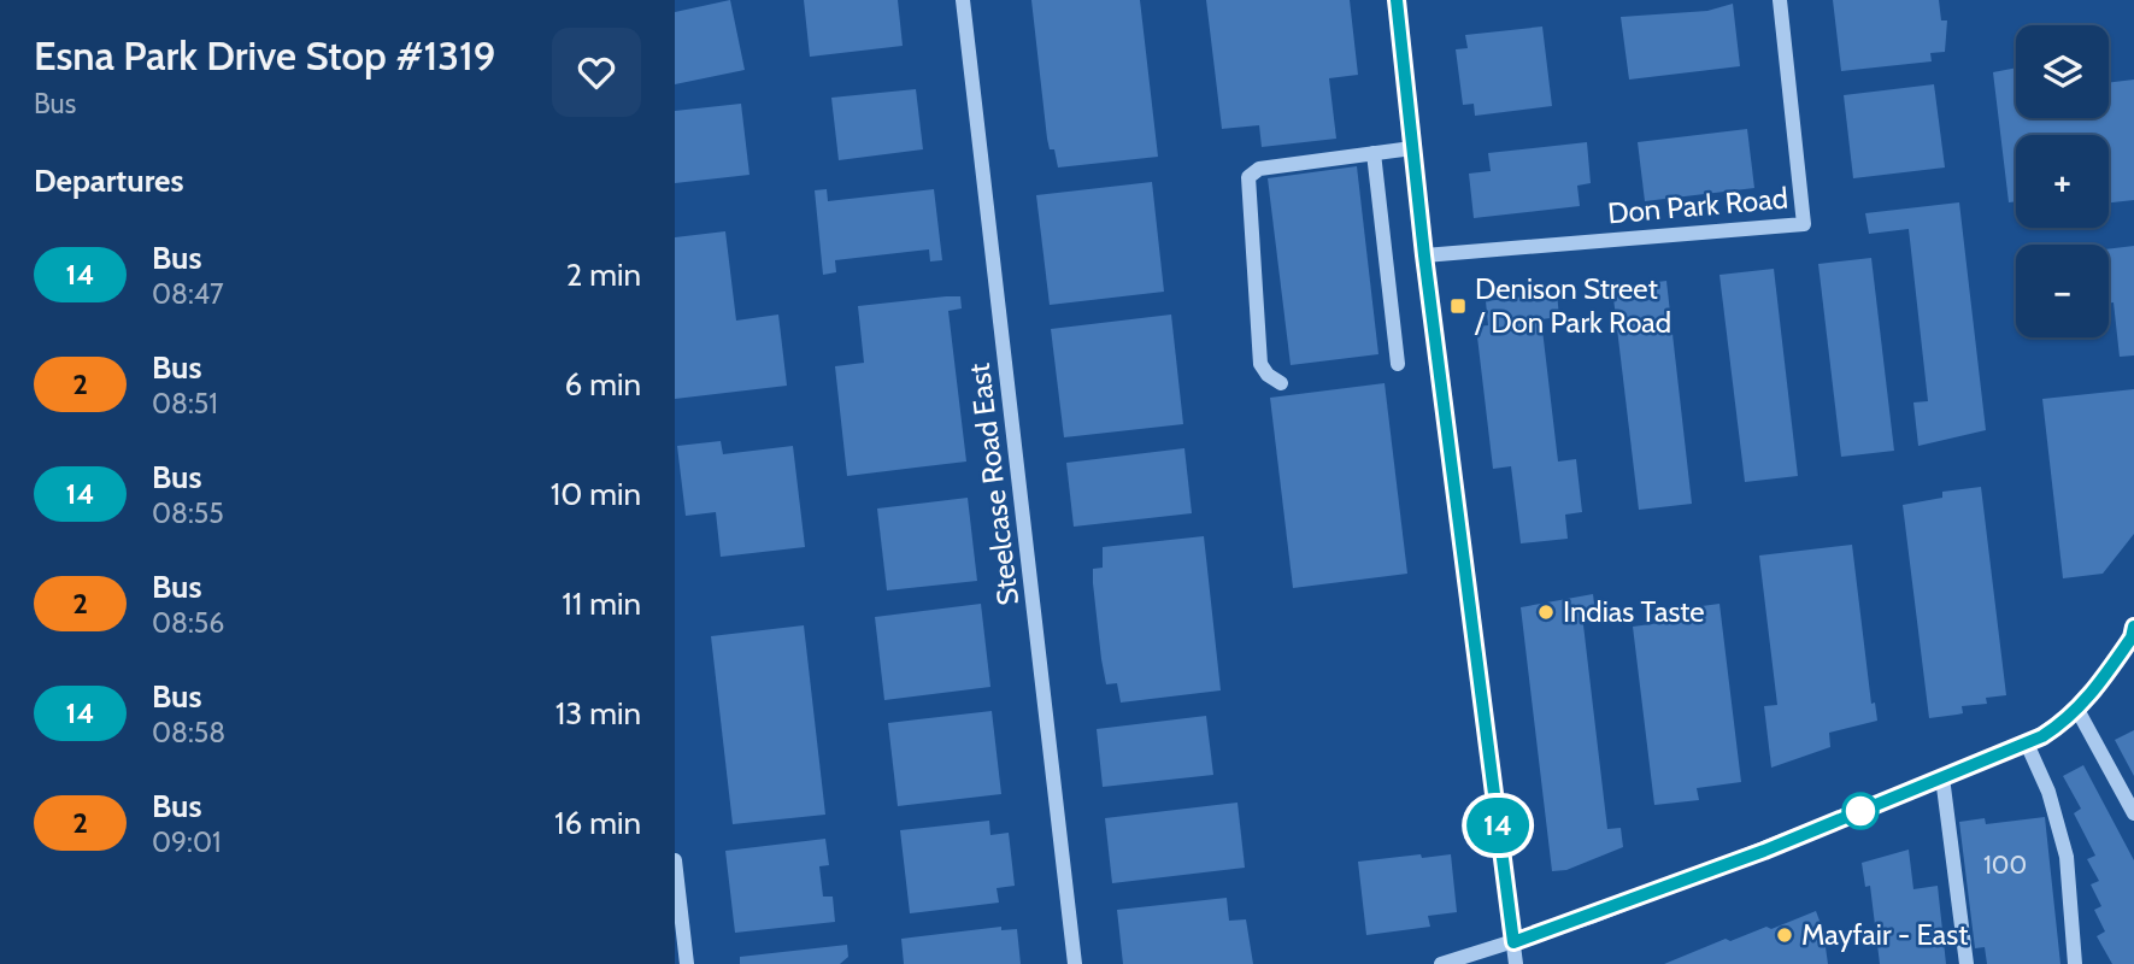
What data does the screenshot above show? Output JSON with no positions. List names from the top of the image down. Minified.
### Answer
{"streets":{"street":["Don Park Road","Steelcase Road East"]},"places":{"transit":["Denison Street / Don Park Road"],"other":["Indias Taste","Mayfair - East"]},"lines":["bus line 14"],"house_numbers":["100"],"page":{"heading":[["Esna Park Drive Stop #1319","Bus"],"Departures"],"on_map":"14","map_buttons":["+","−"],"list":[{"mark":"14","name":"Bus","note":"08:47","value":"2 min"},{"mark":"2","name":"Bus","note":"08:51","value":"6 min"},{"mark":"14","name":"Bus","note":"08:55","value":"10 min"},{"mark":"2","name":"Bus","note":"08:56","value":"11 min"},{"mark":"14","name":"Bus","note":"08:58","value":"13 min"},{"mark":"2","name":"Bus","note":"09:01","value":"16 min"}]}}
